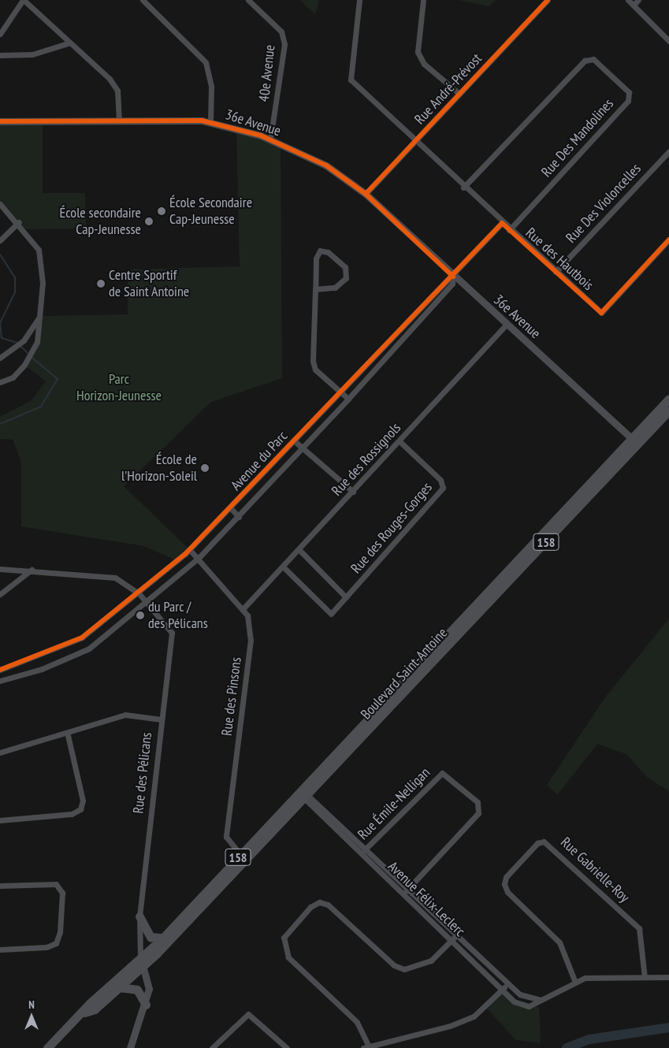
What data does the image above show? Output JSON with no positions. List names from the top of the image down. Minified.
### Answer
{"streets":{"main road":["158","Boulevard Saint-Antoine"],"street":["40e Avenue","Rue André-Prévost","36e Avenue","Rue Des Mandolines","Rue Des Violoncelles","Rue des Hautbois","Rue des Rossignols","Avenue du Parc","Rue des Rouges-Gorges","Rue des Pinsons","Rue des Pélicans","Rue Émile-Nelligan","Rue Gabrielle-Roy","Avenue Félix-Leclerc"]},"crossings":[["40e Avenue","36e Avenue"],["Rue André-Prévost","36e Avenue"],["Rue André-Prévost","Rue des Hautbois"],["36e Avenue","Rue des Rossignols"],["36e Avenue","Avenue du Parc"],["36e Avenue","Boulevard Saint-Antoine"],["Rue Des Mandolines","Rue des Hautbois"],["Rue Des Violoncelles","Rue des Hautbois"],["Rue des Hautbois","Avenue du Parc"],["Rue des Rossignols","Rue des Rouges-Gorges"],["Rue des Rossignols","Rue des Pinsons"],["Avenue du Parc","Rue des Pinsons"],["Avenue du Parc","Rue des Pélicans"],["158","Boulevard Saint-Antoine"],["158","Rue des Pélicans"],["Boulevard Saint-Antoine","Rue des Pinsons"],["Boulevard Saint-Antoine","Rue des Pélicans"],["Boulevard Saint-Antoine","Avenue Félix-Leclerc"],["Rue Émile-Nelligan","Avenue Félix-Leclerc"],["Rue Gabrielle-Roy","Avenue Félix-Leclerc"]],"parks":["Parc Horizon-Jeunesse"],"places":["École Secondaire Cap-Jeunesse","École secondaire Cap-Jeunesse","Centre Sportif de Saint Antoine","École de l'Horizon-Soleil","du Parc / des Pélicans"],"north":"top"}
